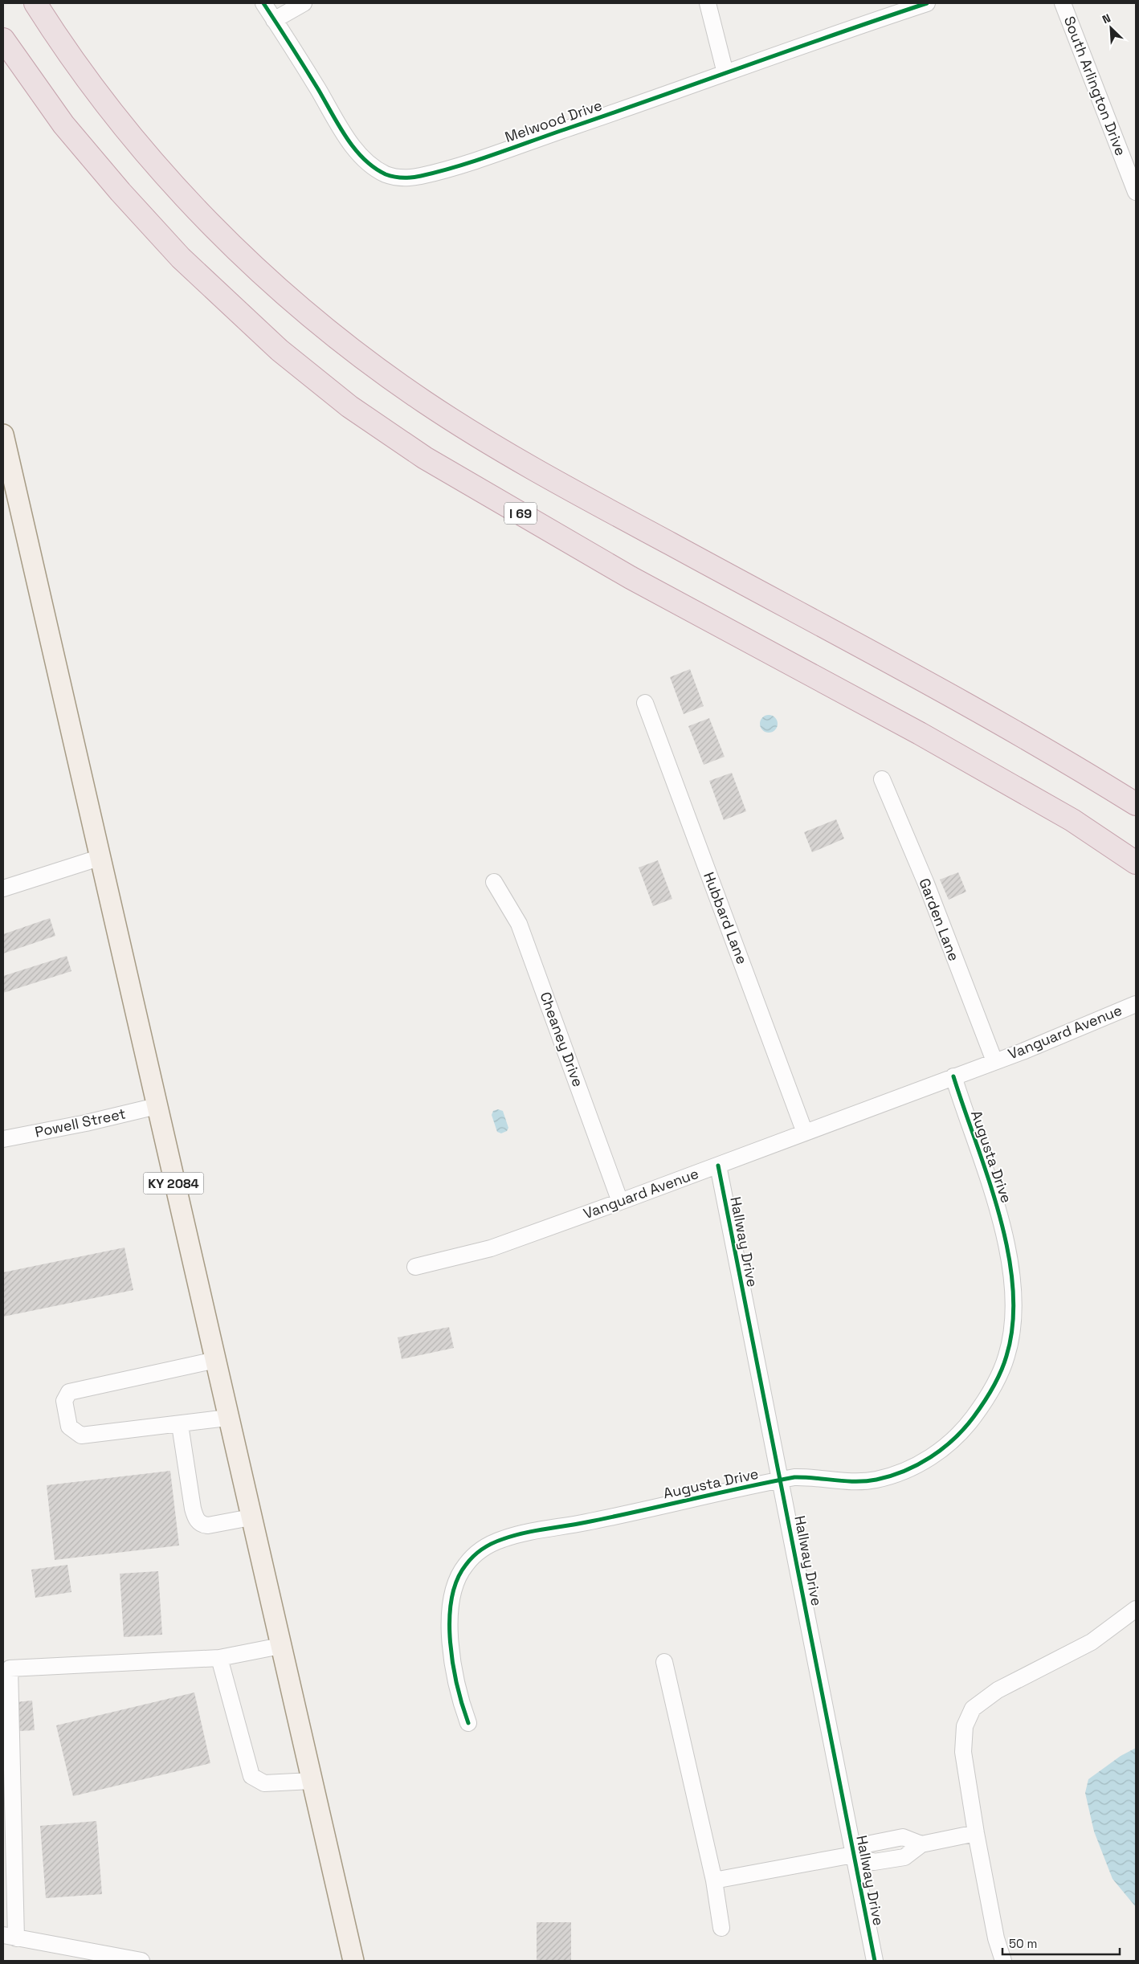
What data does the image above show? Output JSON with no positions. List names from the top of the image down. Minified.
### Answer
{"streets":{"highway":["I 69"],"main road":["KY 2084"],"street":["South Arlington Drive","Melwood Drive","Hubbard Lane","Garden Lane","Vanguard Avenue","Cheaney Drive","Powell Street","Augusta Drive","Hallway Drive"]},"crossings":[["Hubbard Lane","Vanguard Avenue"],["Garden Lane","Vanguard Avenue"],["Vanguard Avenue","Cheaney Drive"],["Vanguard Avenue","Augusta Drive"],["Vanguard Avenue","Hallway Drive"],["Powell Street","KY 2084"],["Augusta Drive","Hallway Drive"]],"scale_bar":"50 m","north":"top left"}
